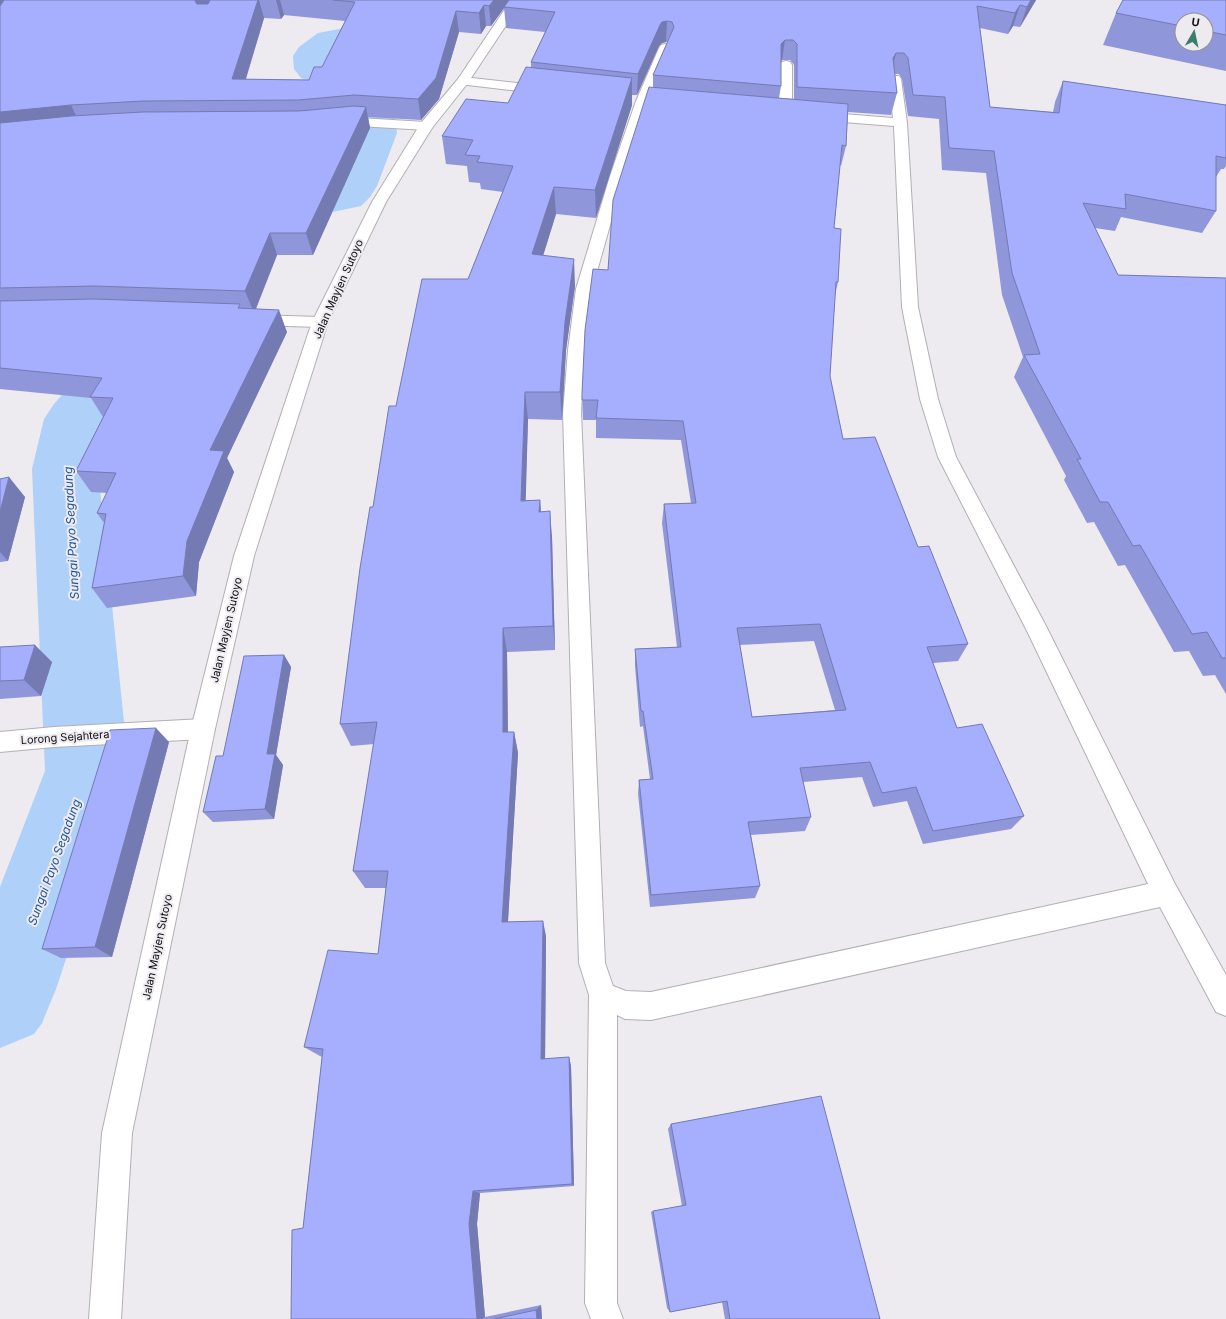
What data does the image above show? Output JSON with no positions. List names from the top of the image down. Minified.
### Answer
{"streets":{"street":["Jalan Mayjen Sutoyo","Lorong Sejahtera"]},"crossings":[["Jalan Mayjen Sutoyo","Lorong Sejahtera"]],"water":["Sungai Payo Segadung"],"north":"top"}
